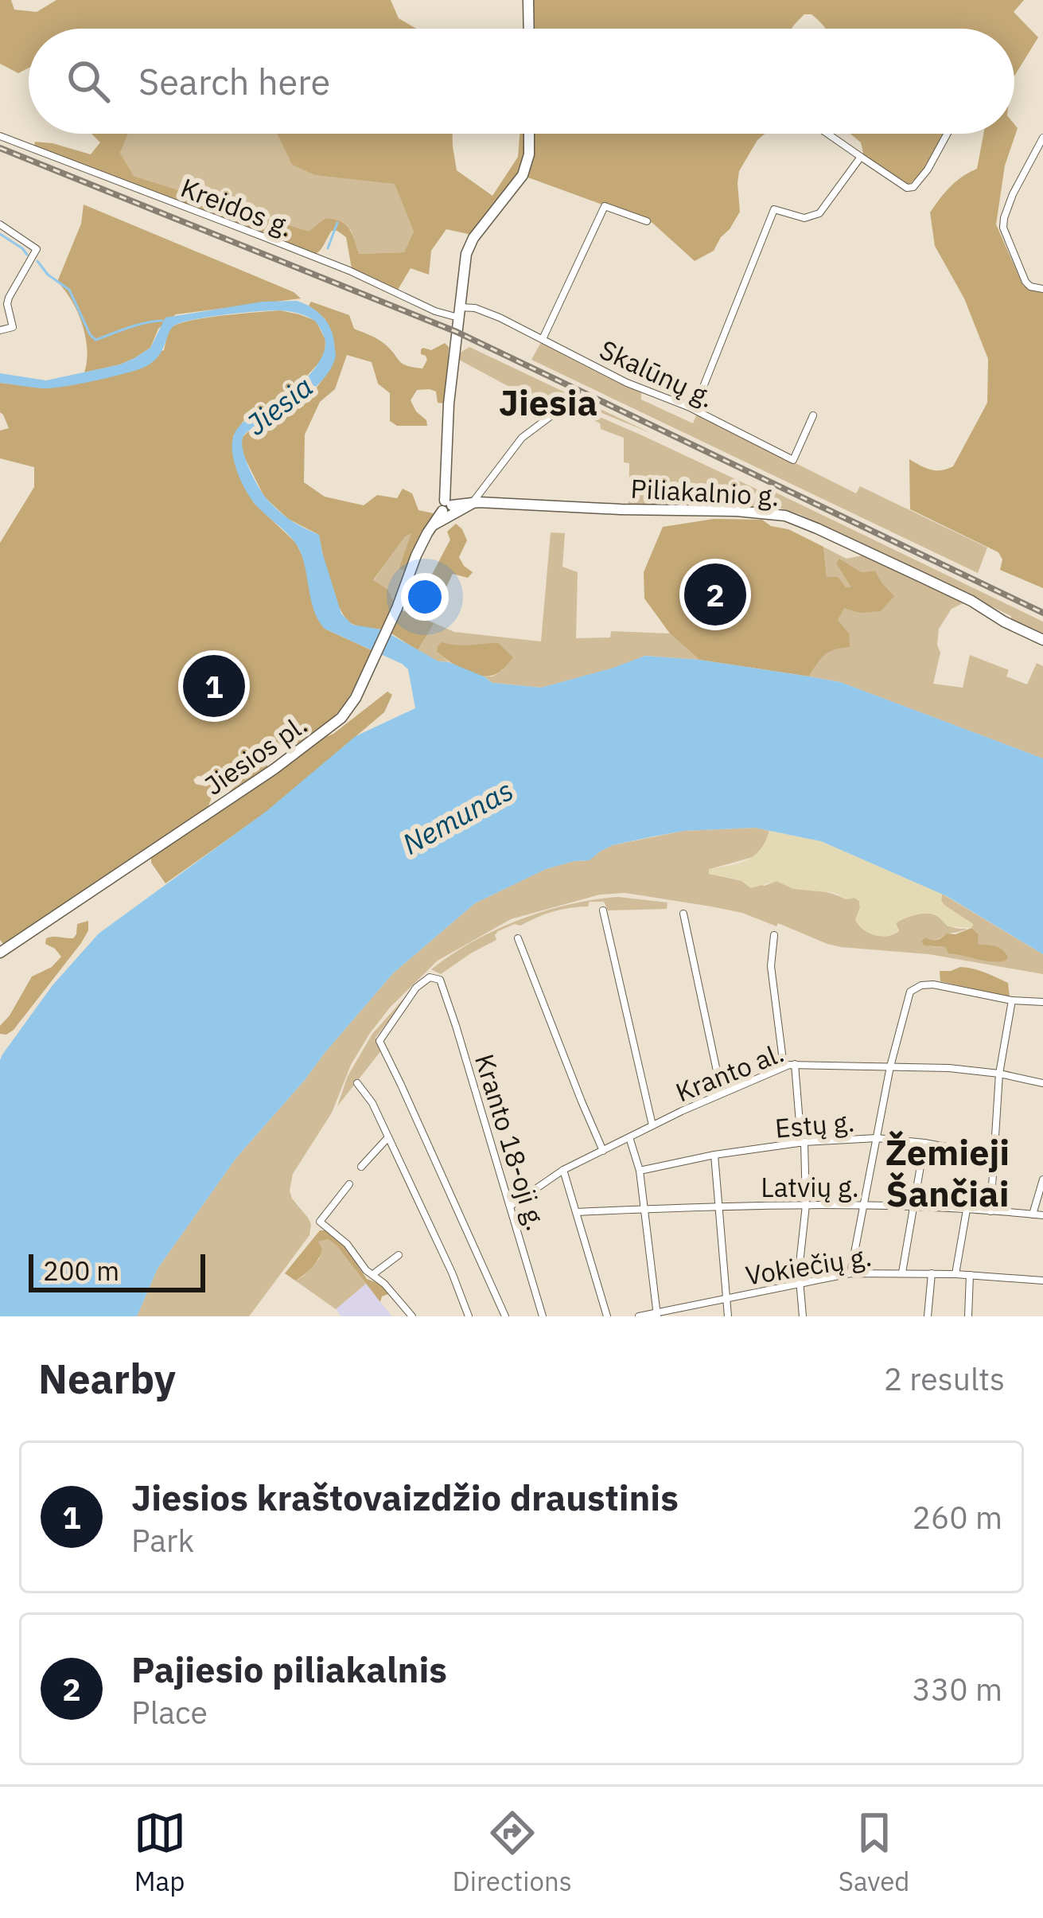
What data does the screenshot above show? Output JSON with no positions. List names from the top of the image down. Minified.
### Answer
{"streets":{"main road":["Piliakalnio g.","Jiesios pl."],"street":["Kreidos g.","Skalūnų g.","Kranto al.","Estų g.","Kranto 18-oji g.","Latvių g.","Vokiečių g."]},"crossings":[["Kreidos g.","Skalūnų g."],["Piliakalnio g.","Jiesios pl."],["Kranto al.","Kranto 18-oji g."]],"districts":["Jiesia","Žemieji Šančiai"],"water":["Jiesia","Nemunas"],"scale_bar":"200 m","page":{"search":"Search here","pins":["2","1"],"scale":"200 m","heading":["Nearby","2 results"],"list":[{"mark":"1","name":"Jiesios kraštovaizdžio draustinis","note":"Park","value":"260 m"},{"mark":"2","name":"Pajiesio piliakalnis","note":"Place","value":"330 m"}],"nav":["Map","Directions","Saved"]}}
